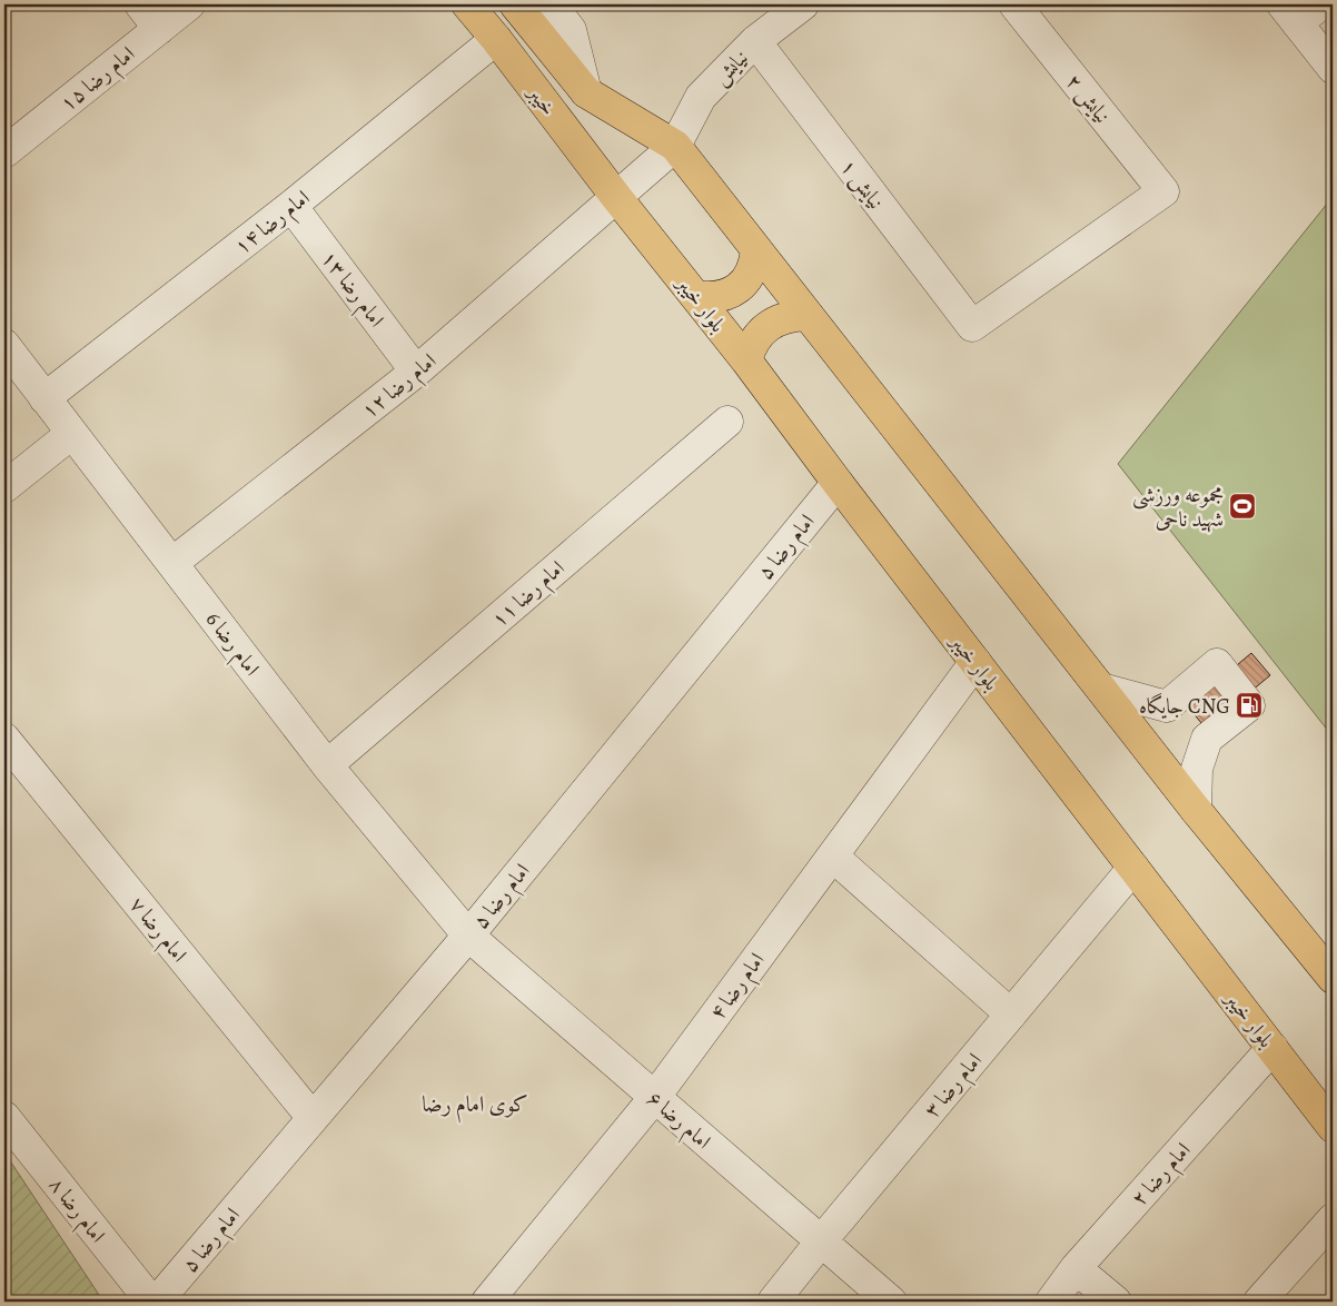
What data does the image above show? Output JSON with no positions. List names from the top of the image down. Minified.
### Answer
{"streets":{"main road":["خیبر","بلوار خیبر"],"street":["نیایش","امام رضا ۱۵","نیایش ۲","نیایش ۱","امام رضا ۱۴","امام رضا ۱۳","امام رضا ۱۲","امام رضا ۵","امام رضا ۱۱","امام رضا 6","امام رضا ۷","امام رضا ۴","امام رضا ۳","امام رضا ۶","امام رضا ۲","امام رضا ۸"]},"crossings":[["نیایش","نیایش ۱"],["نیایش","امام رضا ۱۲"],["نیایش ۲","نیایش ۱"],["خیبر","امام رضا ۱۴"],["خیبر","بلوار خیبر"],["خیبر","امام رضا ۱۲"],["امام رضا ۱۴","امام رضا ۱۳"],["امام رضا ۱۴","امام رضا 6"],["امام رضا ۱۳","امام رضا ۱۲"],["بلوار خیبر","امام رضا ۱۲"],["بلوار خیبر","امام رضا ۵"],["بلوار خیبر","امام رضا ۴"],["بلوار خیبر","امام رضا ۳"],["بلوار خیبر","امام رضا ۲"],["امام رضا ۱۲","امام رضا 6"],["امام رضا ۵","امام رضا 6"],["امام رضا ۵","امام رضا ۷"],["امام رضا ۵","امام رضا ۶"],["امام رضا ۱۱","امام رضا 6"],["امام رضا 6","امام رضا ۶"],["امام رضا ۴","امام رضا ۶"],["امام رضا ۳","امام رضا ۶"]],"districts":["کوی امام رضا"],"places":{"sports":["مجموعه ورزشی شهید ناحی"],"fuel station":["جایگاه CNG"]}}
